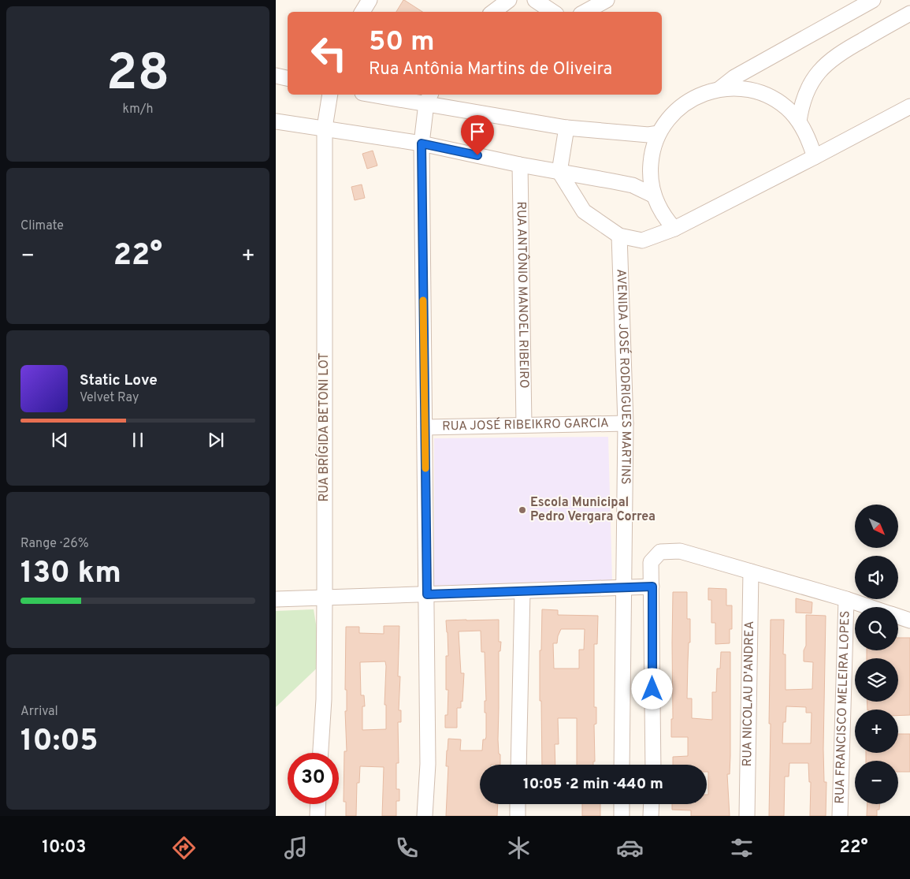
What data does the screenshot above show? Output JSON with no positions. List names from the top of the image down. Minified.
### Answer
{"streets":{"street":["RUA ANTÔNIO MANOEL RIBEIRO","AVENIDA JOSÉ RODRIGUES MARTINS","RUA JOSÉ RIBEIKRO GARCIA","RUA BRÍGIDA BETONI LOT","RUA NICOLAU D'ANDREA","RUA FRANCISCO MELEIRA LOPES"]},"crossings":[["RUA ANTÔNIO MANOEL RIBEIRO","RUA JOSÉ RIBEIKRO GARCIA"],["AVENIDA JOSÉ RODRIGUES MARTINS","RUA JOSÉ RIBEIKRO GARCIA"]],"places":["Escola Municipal Pedro Vergara Correa"],"north":"bottom right","page":{"tile":[["28","km/h"],"Climate",["Range · 26%","130 km"],["Arrival","10:05"]],"turn":["50 m","Rua Antônia Martins de Oliveira"],"heat":["−","22°","+"],"song":["Static Love","Velvet Ray"],"map_buttons":["+","−"],"limit":"30","trip":"10:05 · 2 min · 440 m","tabs":["10:03","22°"]}}
